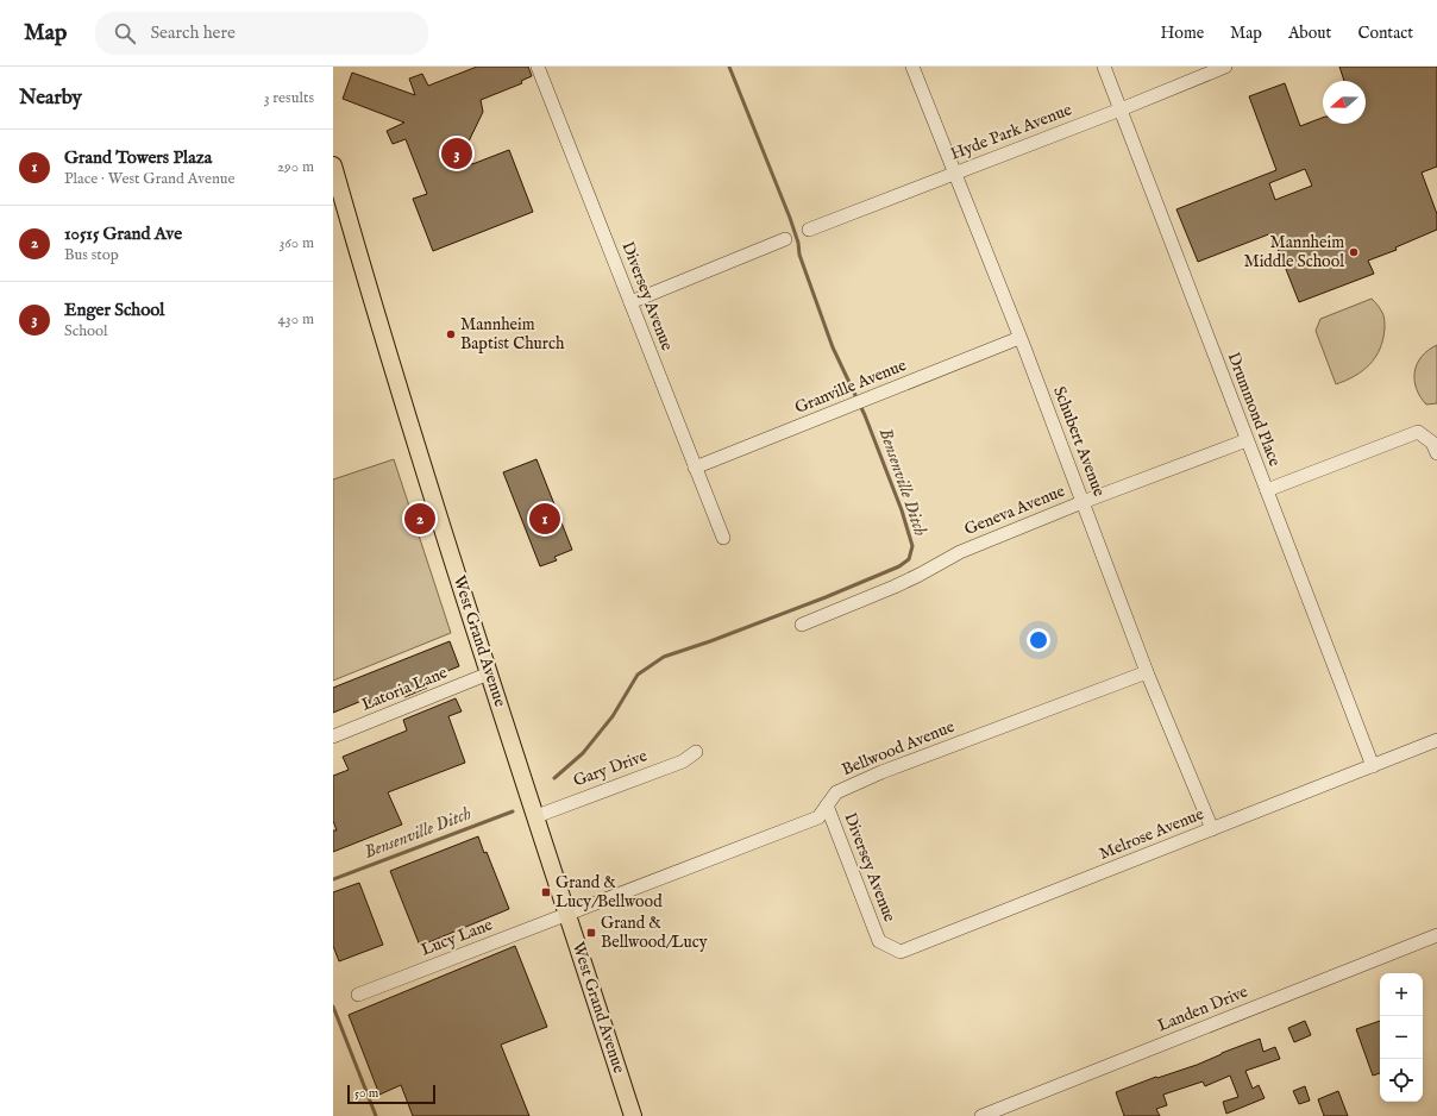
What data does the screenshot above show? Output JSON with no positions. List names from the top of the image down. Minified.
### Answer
{"streets":{"main road":["West Grand Avenue"],"street":["Hyde Park Avenue","Diversey Avenue","Granville Avenue","Drummond Place","Schubert Avenue","Geneva Avenue","Latoria Lane","Bellwood Avenue","Gary Drive","Melrose Avenue","Lucy Lane","Landen Drive"]},"crossings":[["Hyde Park Avenue","Drummond Place"],["Hyde Park Avenue","Schubert Avenue"],["Diversey Avenue","Granville Avenue"],["Diversey Avenue","Bellwood Avenue"],["Diversey Avenue","Melrose Avenue"],["Granville Avenue","Schubert Avenue"],["Drummond Place","Geneva Avenue"],["Drummond Place","Melrose Avenue"],["Schubert Avenue","Geneva Avenue"],["Schubert Avenue","Bellwood Avenue"],["Schubert Avenue","Melrose Avenue"],["West Grand Avenue","Latoria Lane"],["West Grand Avenue","Bellwood Avenue"],["West Grand Avenue","Gary Drive"],["West Grand Avenue","Lucy Lane"],["Bellwood Avenue","Lucy Lane"]],"water":["Bensenville Ditch"],"places":{"other":["Mannheim Middle School","Mannheim Baptist Church"],"transit":["Grand & Lucy/Bellwood","Grand & Bellwood/Lucy"]},"scale_bar":"50 m","north":"left","page":{"header":"Map","search":"Search here","nav":["Home","Map","About","Contact"],"heading":["Nearby","3 results"],"list":[{"mark":"1","name":"Grand Towers Plaza","note":"Place · West Grand Avenue","value":"290 m"},{"mark":"2","name":"10515 Grand Ave","note":"Bus stop","value":"360 m"},{"mark":"3","name":"Enger School","note":"School","value":"430 m"}],"pins":["3","1","2"],"map_buttons":["+","−"],"scale":"50 m"}}
